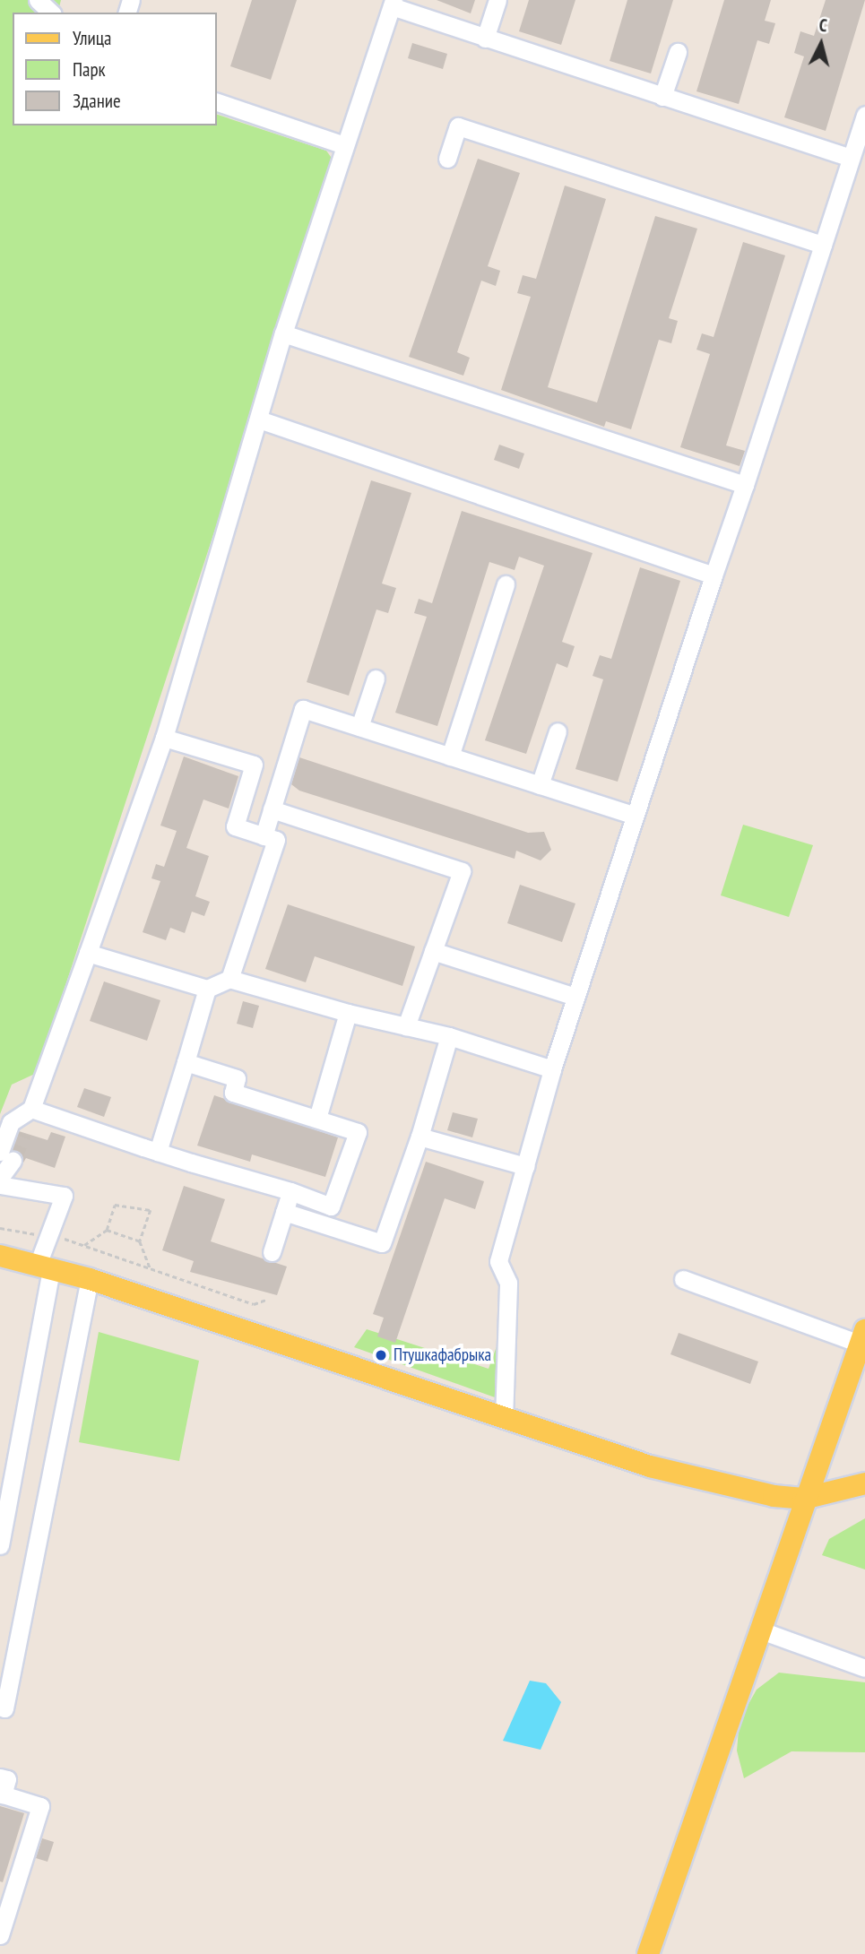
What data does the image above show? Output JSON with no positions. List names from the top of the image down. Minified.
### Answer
{"places":["Птушкафабрыка"],"legend":["Улица","Парк","Здание"],"north":"top"}
